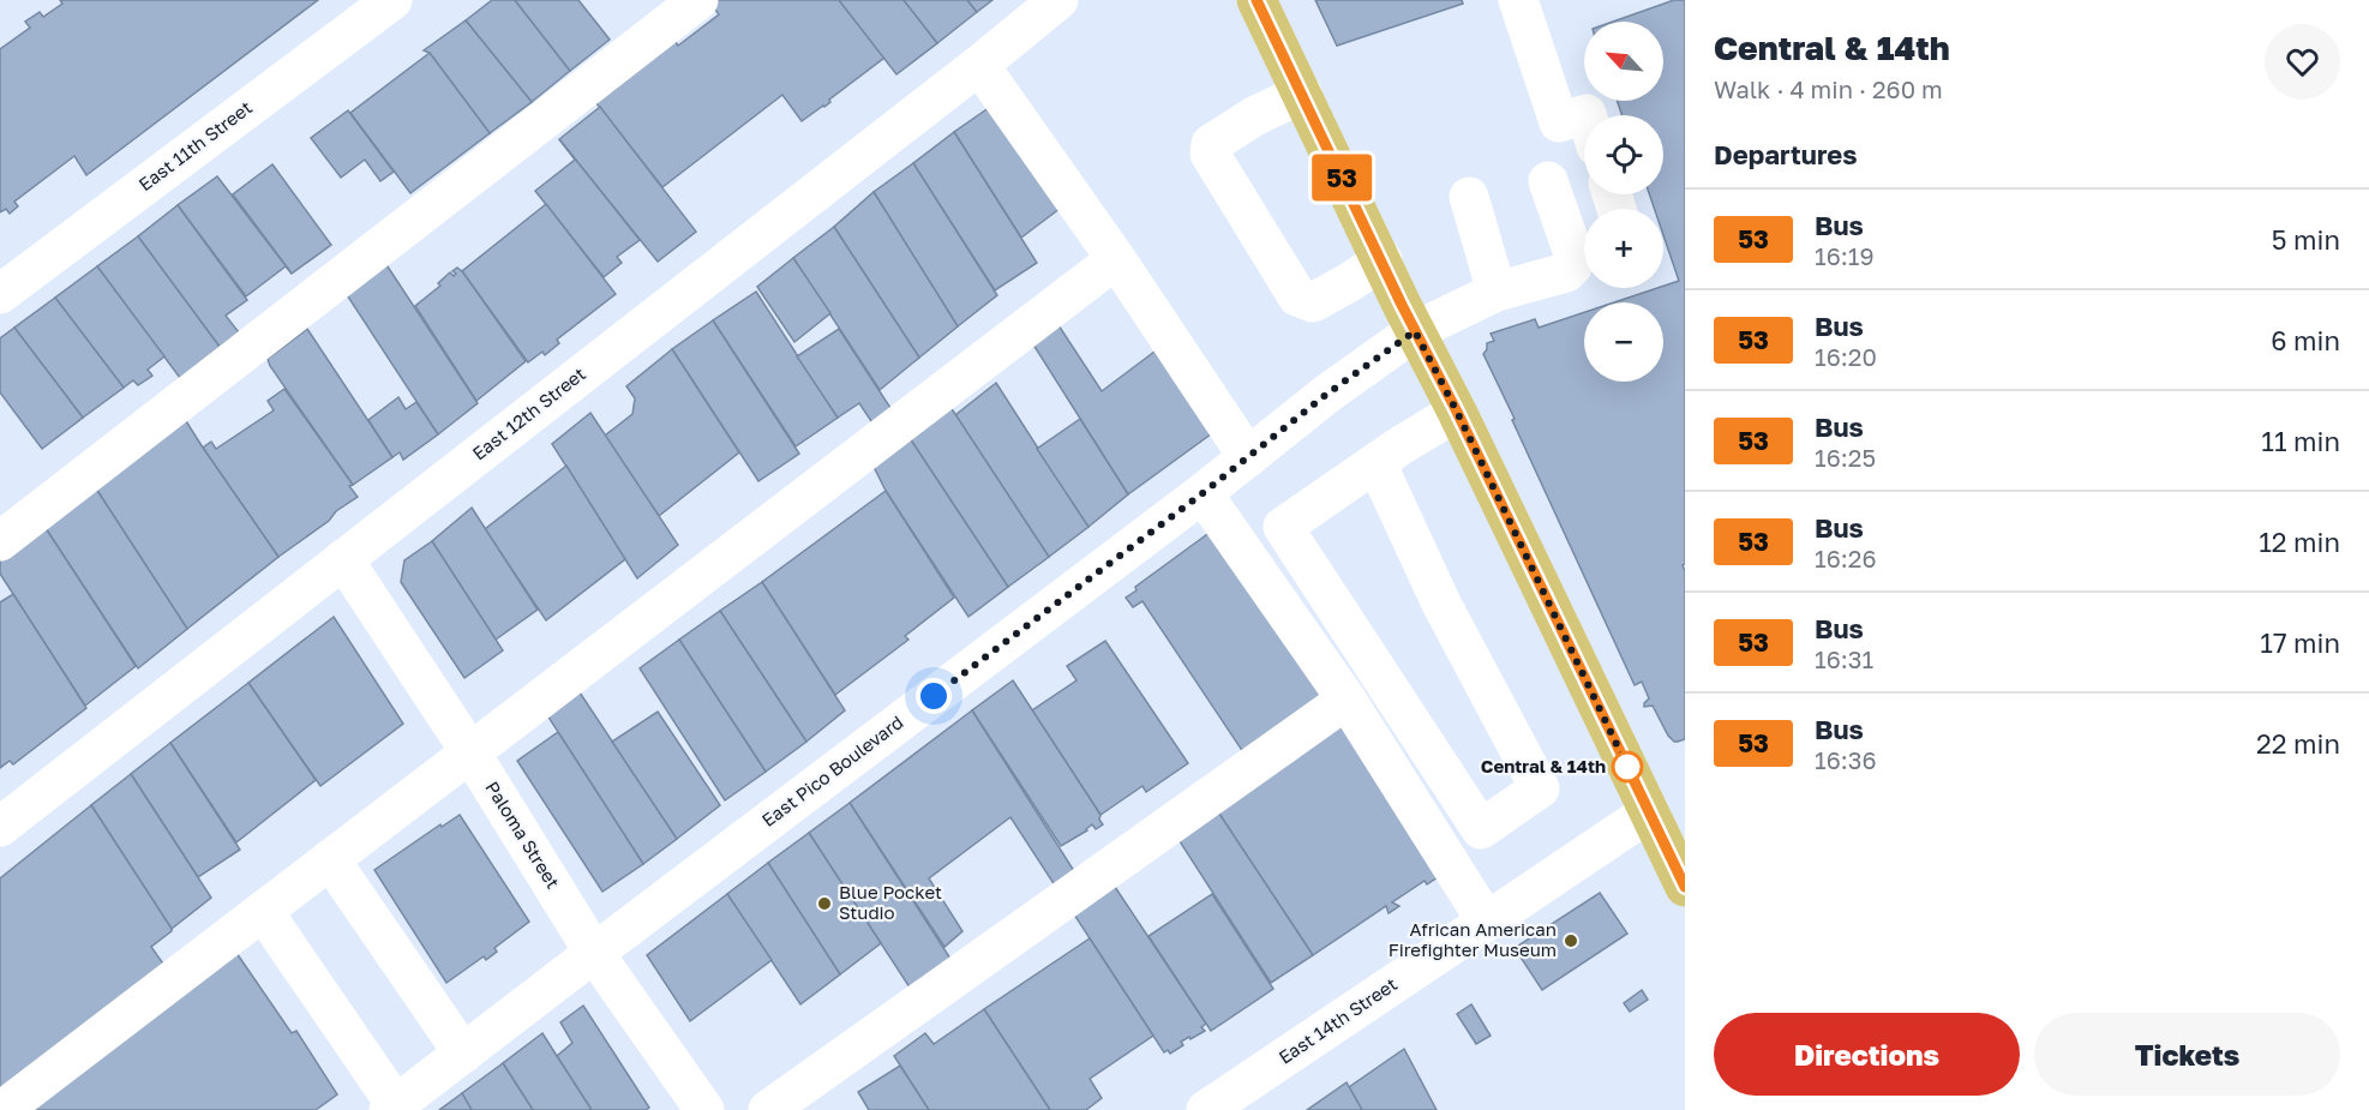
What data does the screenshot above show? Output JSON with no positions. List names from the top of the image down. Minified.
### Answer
{"streets":{"street":["East 11th Street","East 12th Street","East Pico Boulevard","Paloma Street","East 14th Street"]},"crossings":[["East 12th Street","Paloma Street"],["East Pico Boulevard","Paloma Street"]],"places":["Central & 14th","Blue Pocket Studio","African American Firefighter Museum"],"lines":["bus line 53"],"north":"top left","page":{"on_map":"53","heading":[["Central & 14th","Walk · 4 min · 260 m"],"Departures"],"map_buttons":["+","−"],"list":[{"mark":"53","name":"Bus","note":"16:19","value":"5 min"},{"mark":"53","name":"Bus","note":"16:20","value":"6 min"},{"mark":"53","name":"Bus","note":"16:25","value":"11 min"},{"mark":"53","name":"Bus","note":"16:26","value":"12 min"},{"mark":"53","name":"Bus","note":"16:31","value":"17 min"},{"mark":"53","name":"Bus","note":"16:36","value":"22 min"}],"buttons":["Directions","Tickets"]}}
